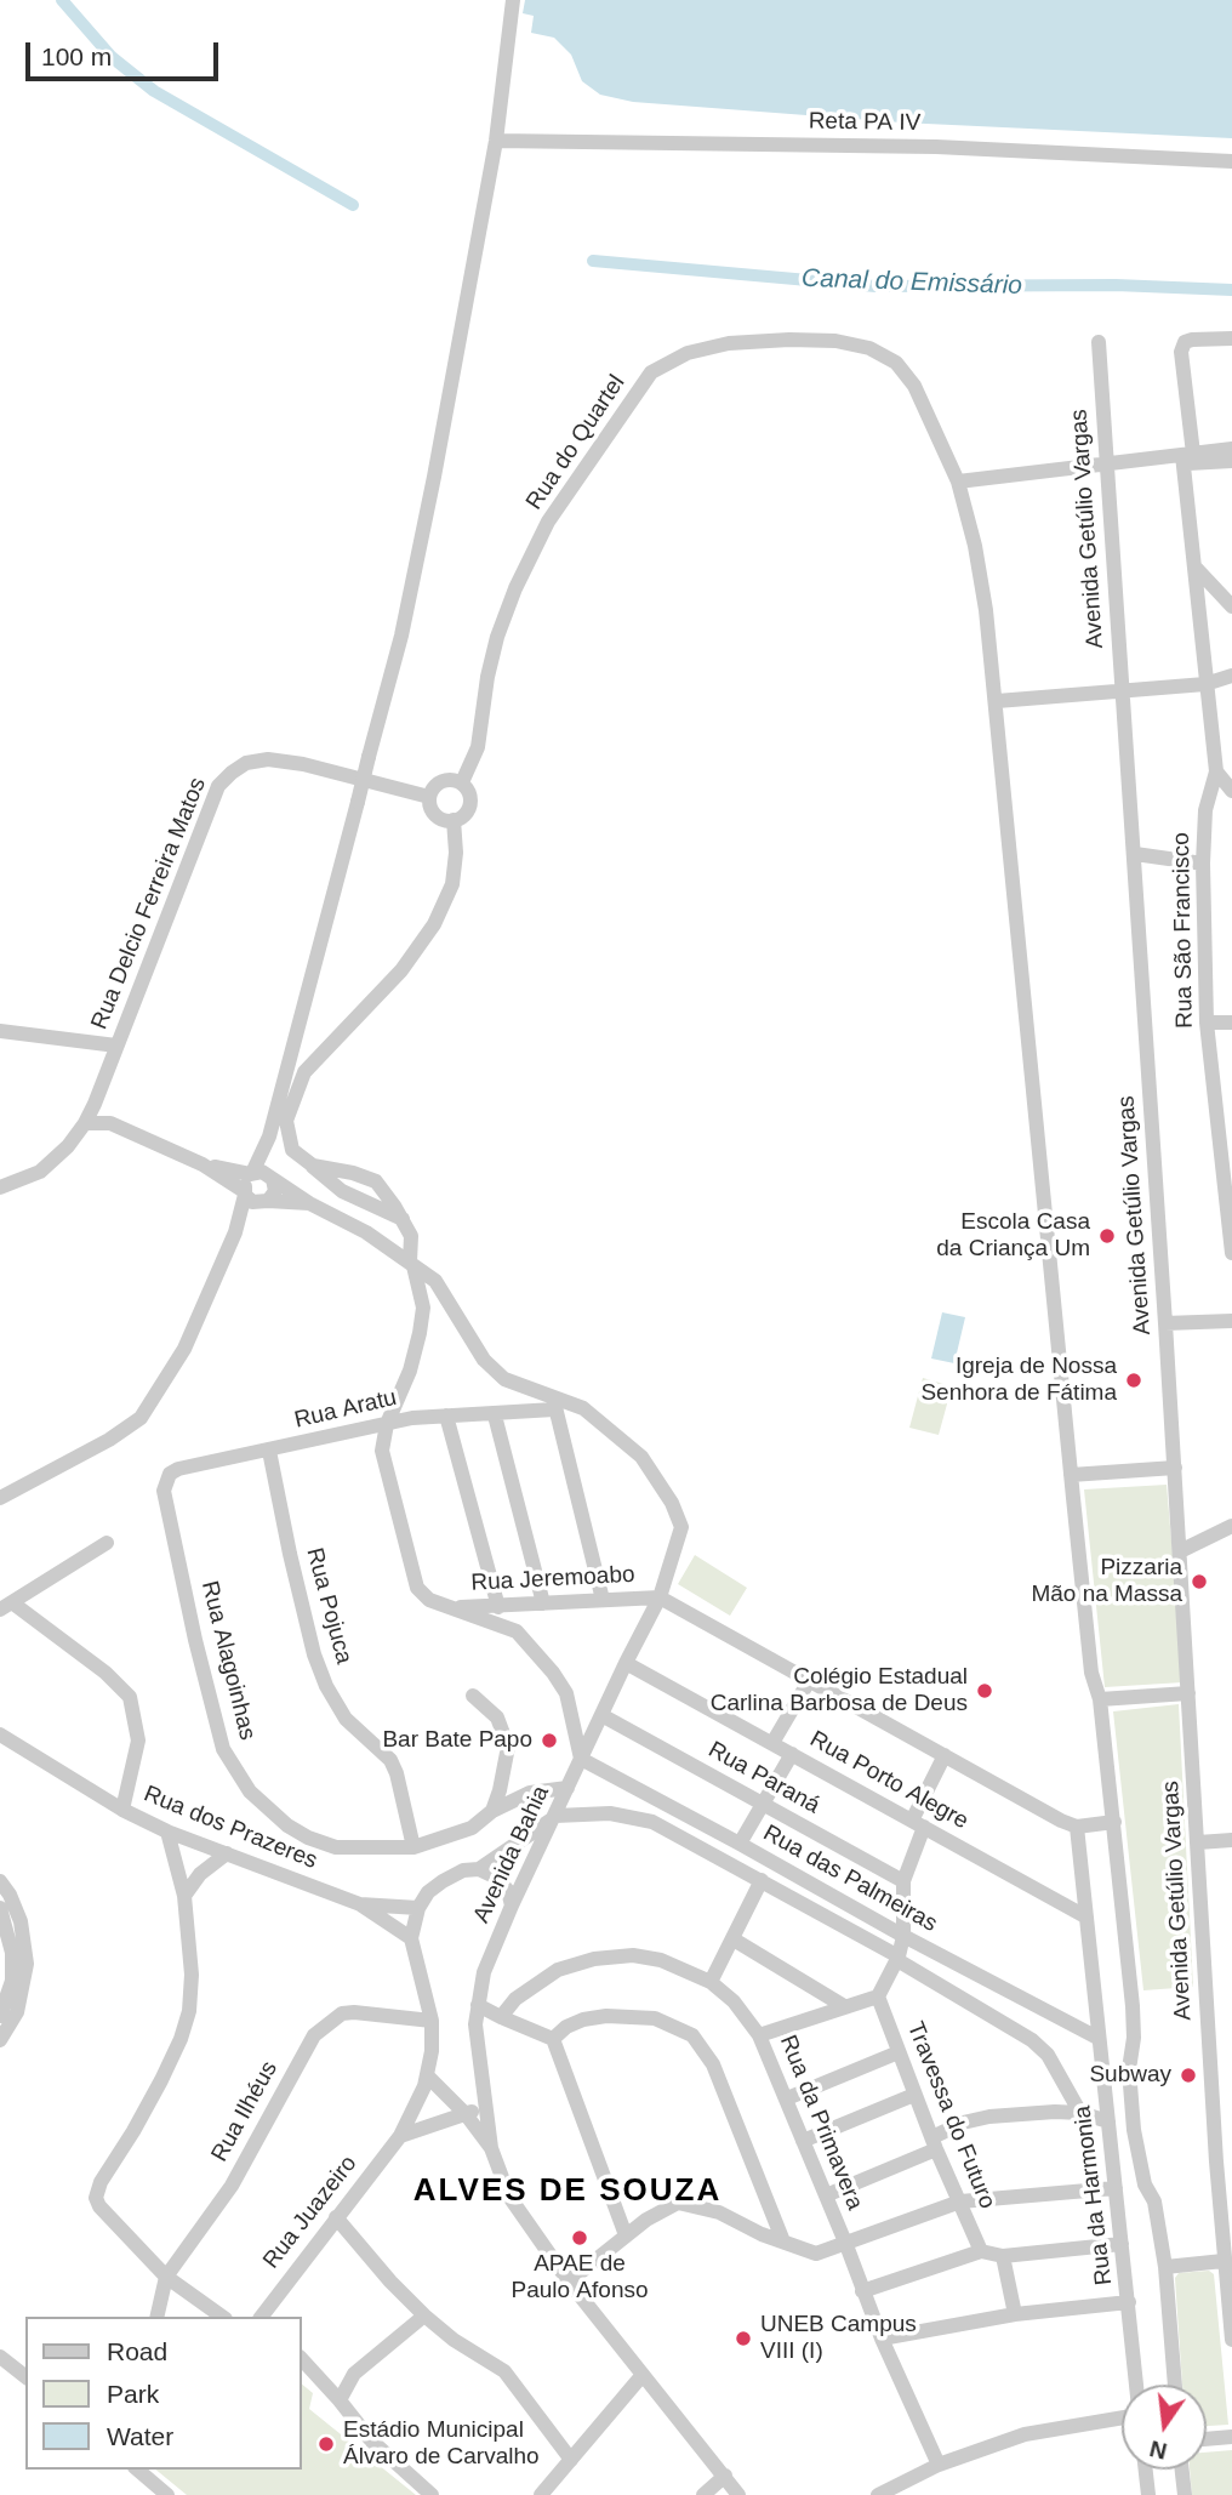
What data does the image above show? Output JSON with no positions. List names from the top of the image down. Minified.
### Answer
{"streets":{"street":["Reta PA IV","Rua do Quartel","Avenida Getúlio Vargas","Rua Delcio Ferreira Matos","Rua São Francisco","Rua Aratu","Rua Jeremoabo","Rua Pojuca","Rua Alagoinhas","Rua Paraná","Rua Porto Alegre","Rua dos Prazeres","Avenida Bahia","Rua das Palmeiras","Rua Ilhéus","Travessa do Futuro","Rua da Primavera","Rua da Harmonia","Rua Juazeiro"]},"crossings":[["Rua do Quartel","Rua Delcio Ferreira Matos"],["Rua Aratu","Rua Pojuca"],["Rua Aratu","Rua Alagoinhas"],["Rua Jeremoabo","Avenida Bahia"],["Rua Pojuca","Rua Alagoinhas"],["Rua Alagoinhas","Avenida Bahia"],["Rua Paraná","Avenida Bahia"],["Rua Porto Alegre","Avenida Bahia"],["Rua Porto Alegre","Rua da Harmonia"],["Rua dos Prazeres","Rua Juazeiro"],["Avenida Bahia","Rua das Palmeiras"],["Avenida Bahia","Rua Juazeiro"],["Rua das Palmeiras","Rua da Harmonia"],["Rua Ilhéus","Rua Juazeiro"]],"districts":["ALVES DE SOUZA"],"water":["Canal do Emissário"],"places":["Escola Casa da Criança Um","Igreja de Nossa Senhora de Fátima","Pizzaria Mão na Massa","Colégio Estadual Carlina Barbosa de Deus","Bar Bate Papo","Subway","APAE de Paulo Afonso","UNEB Campus VIII (I)","Estádio Municipal Álvaro de Carvalho"],"legend":["Road","Park","Water"],"scale_bar":"100 m","north":"bottom"}
